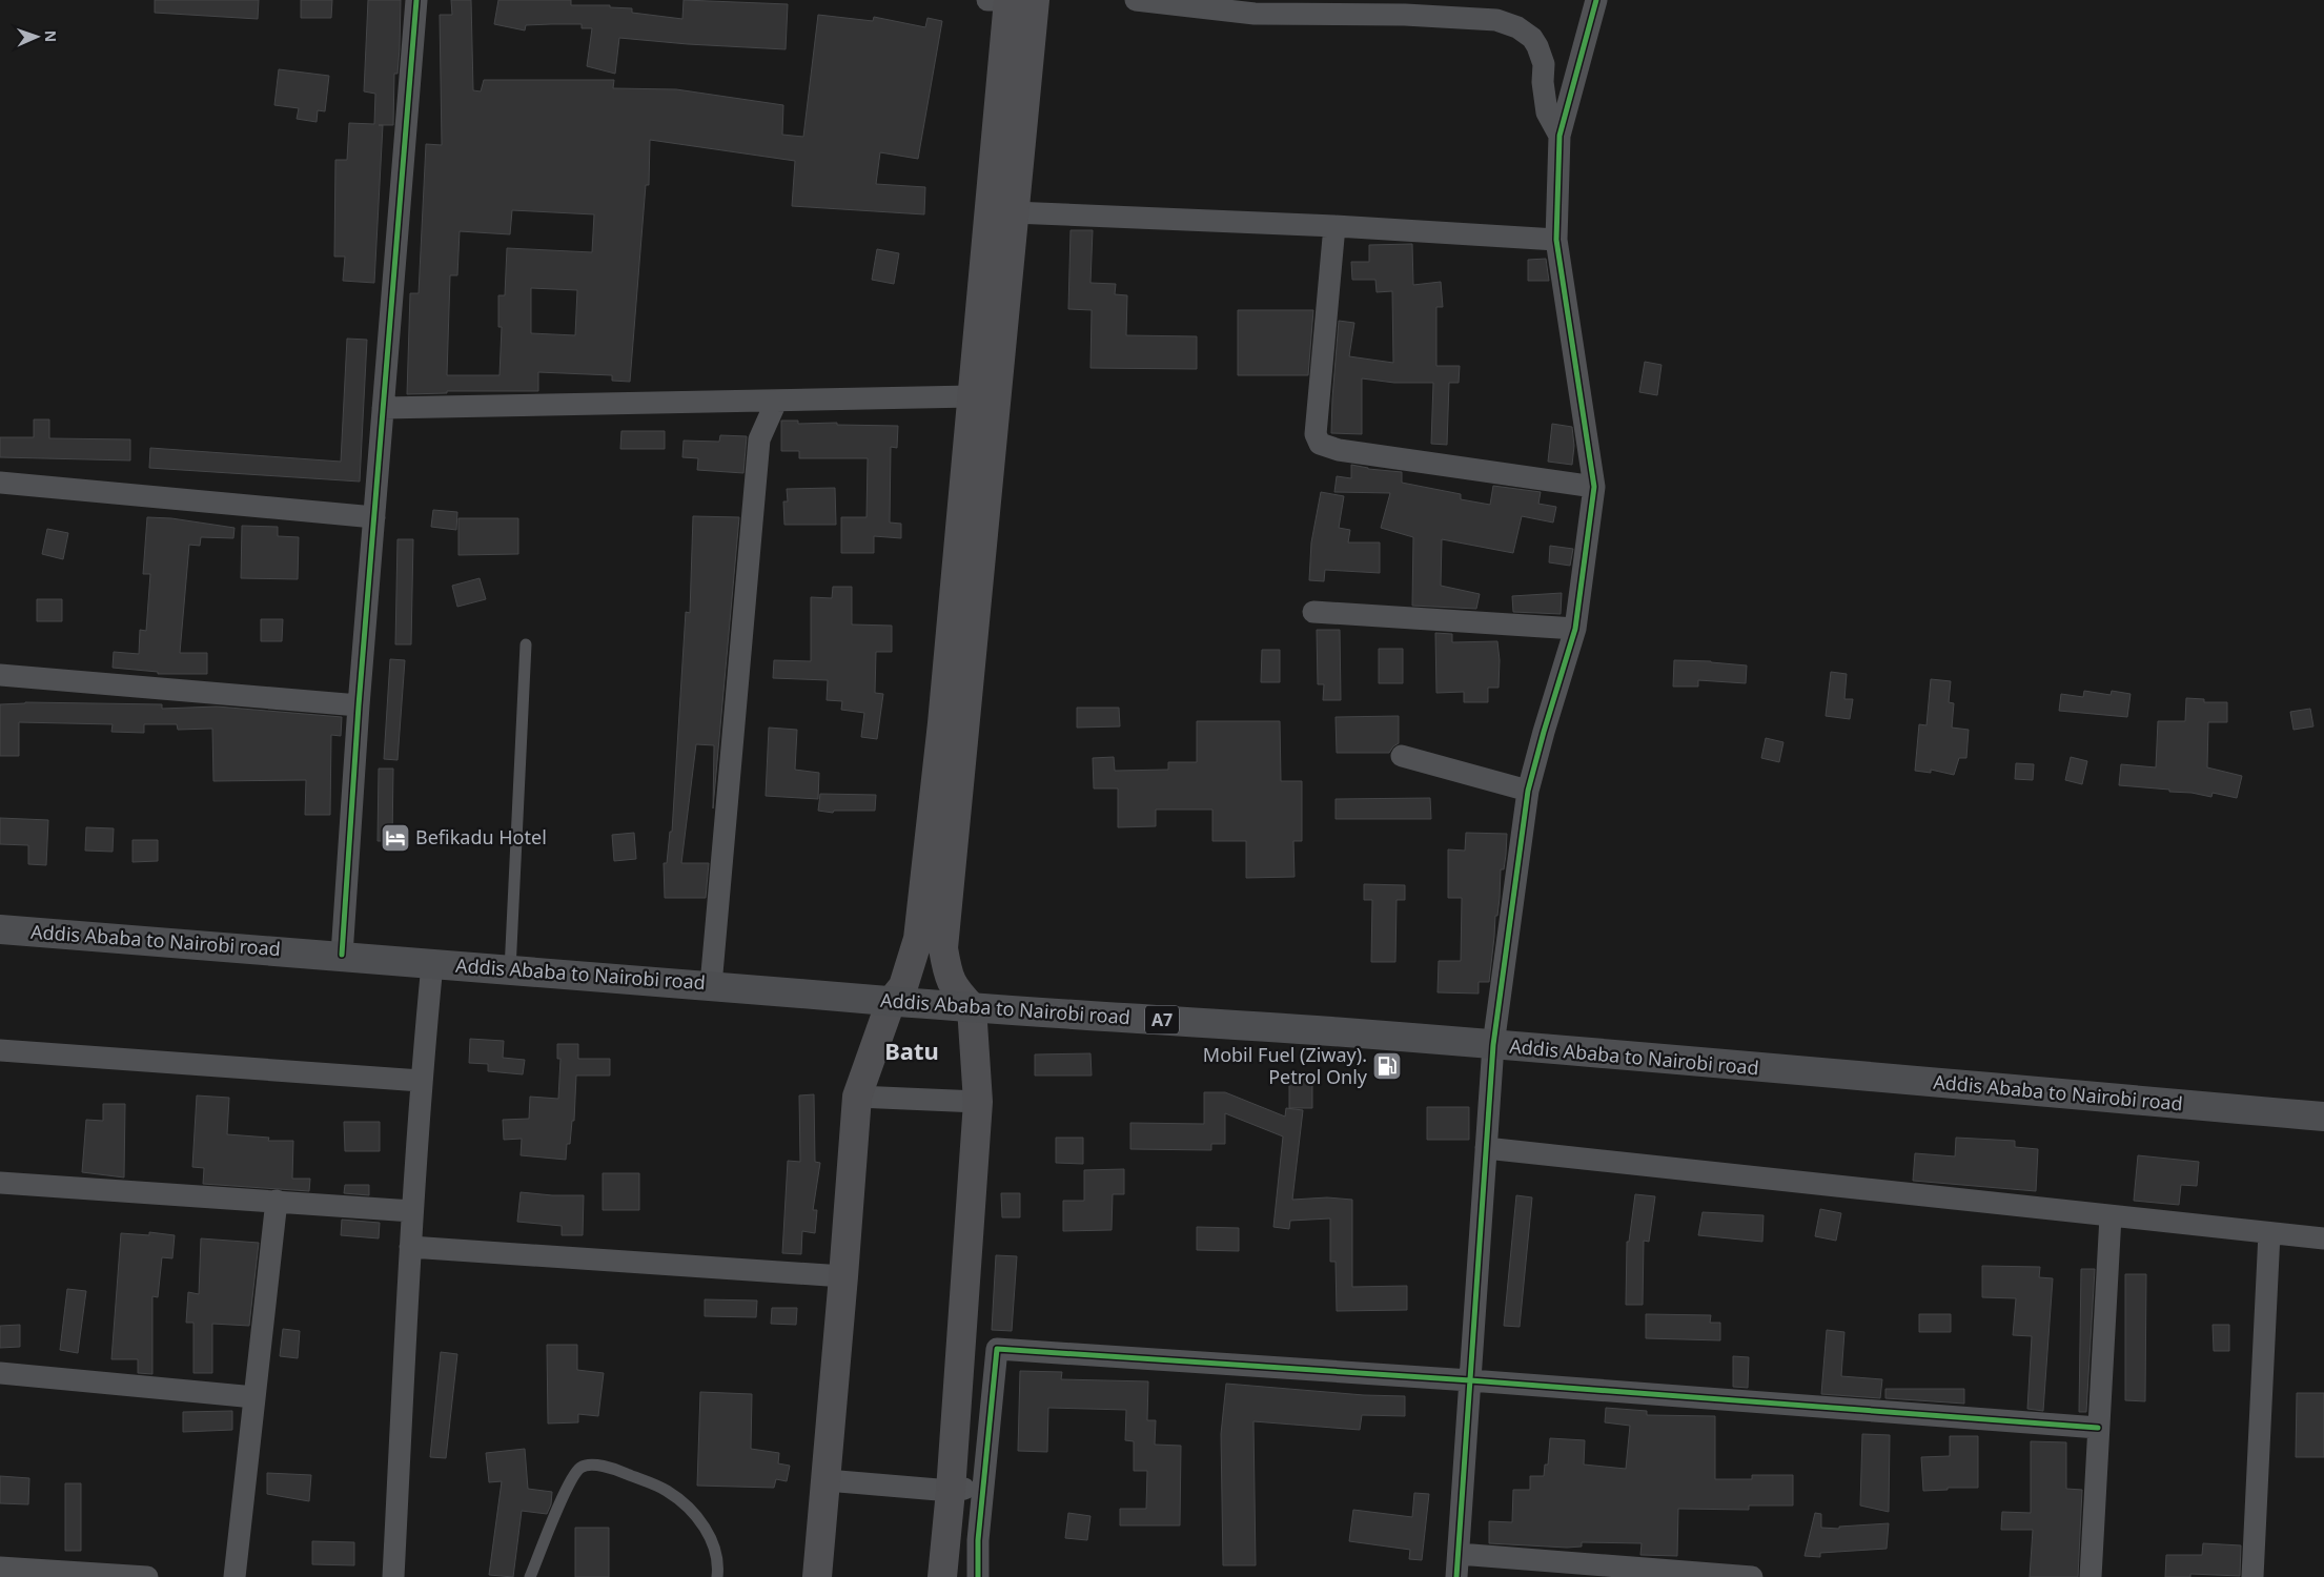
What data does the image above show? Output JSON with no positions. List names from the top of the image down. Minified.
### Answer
{"streets":{"highway":["Addis Ababa to Nairobi road","A7"]},"districts":["Batu"],"places":{"hotel":["Befikadu Hotel"],"fuel station":["Mobil Fuel (Ziway). Petrol Only"]},"north":"right"}
